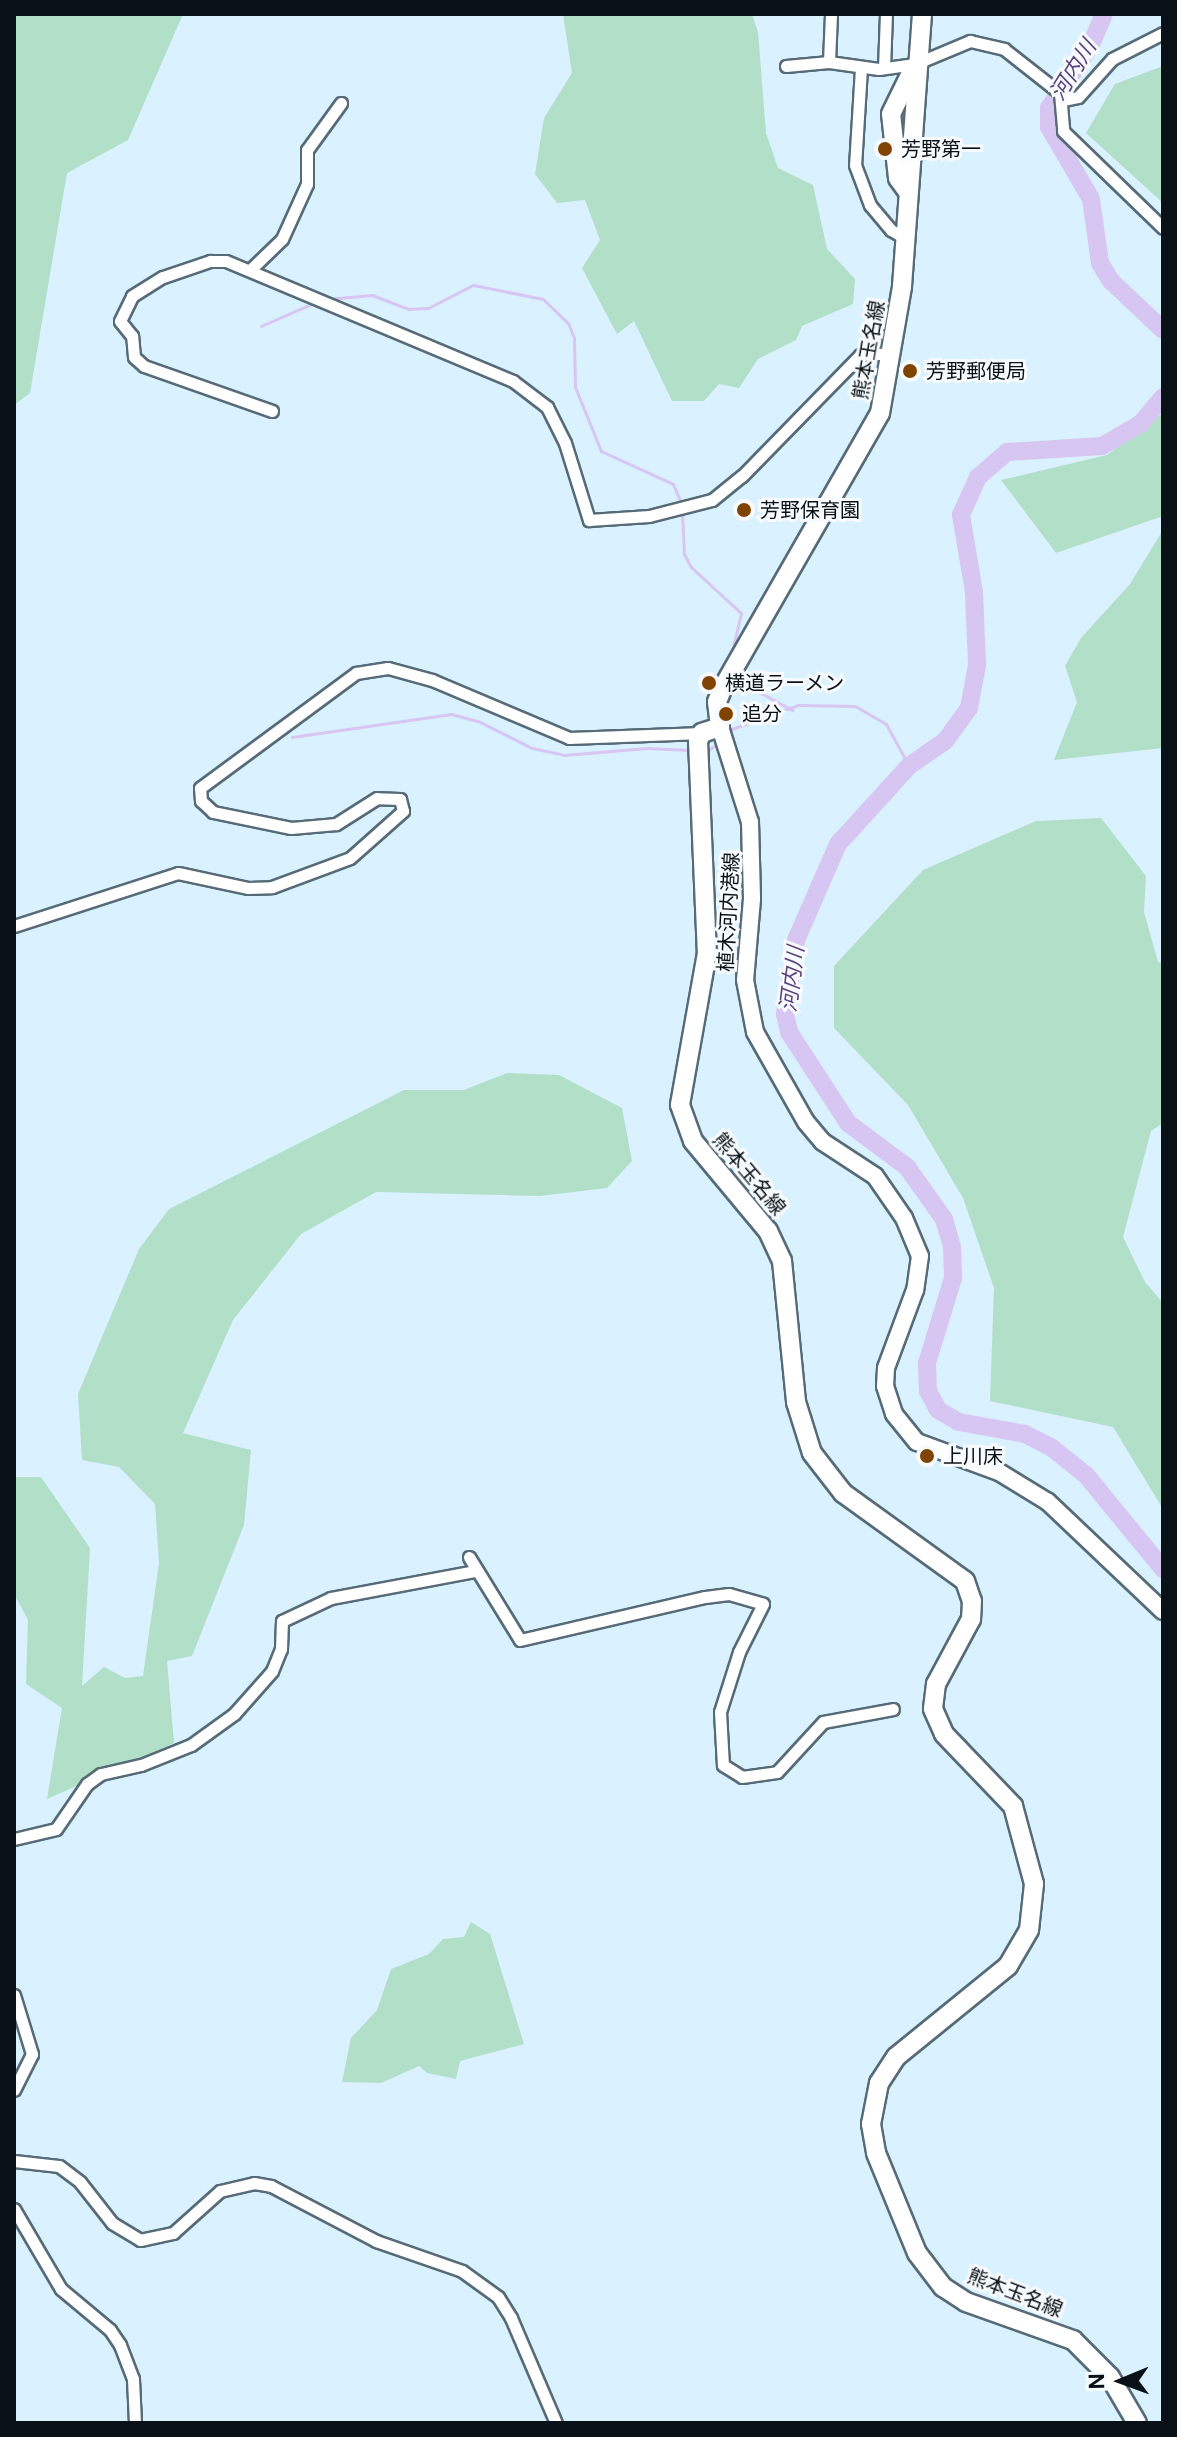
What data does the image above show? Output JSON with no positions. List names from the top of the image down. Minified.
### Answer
{"streets":{"main road":["熊本玉名線","植木河内港線"]},"crossings":[["熊本玉名線","植木河内港線"]],"water":["河内川"],"places":["芳野第一","芳野郵便局","芳野保育園","横道ラーメン","追分","上川床"],"north":"left"}
